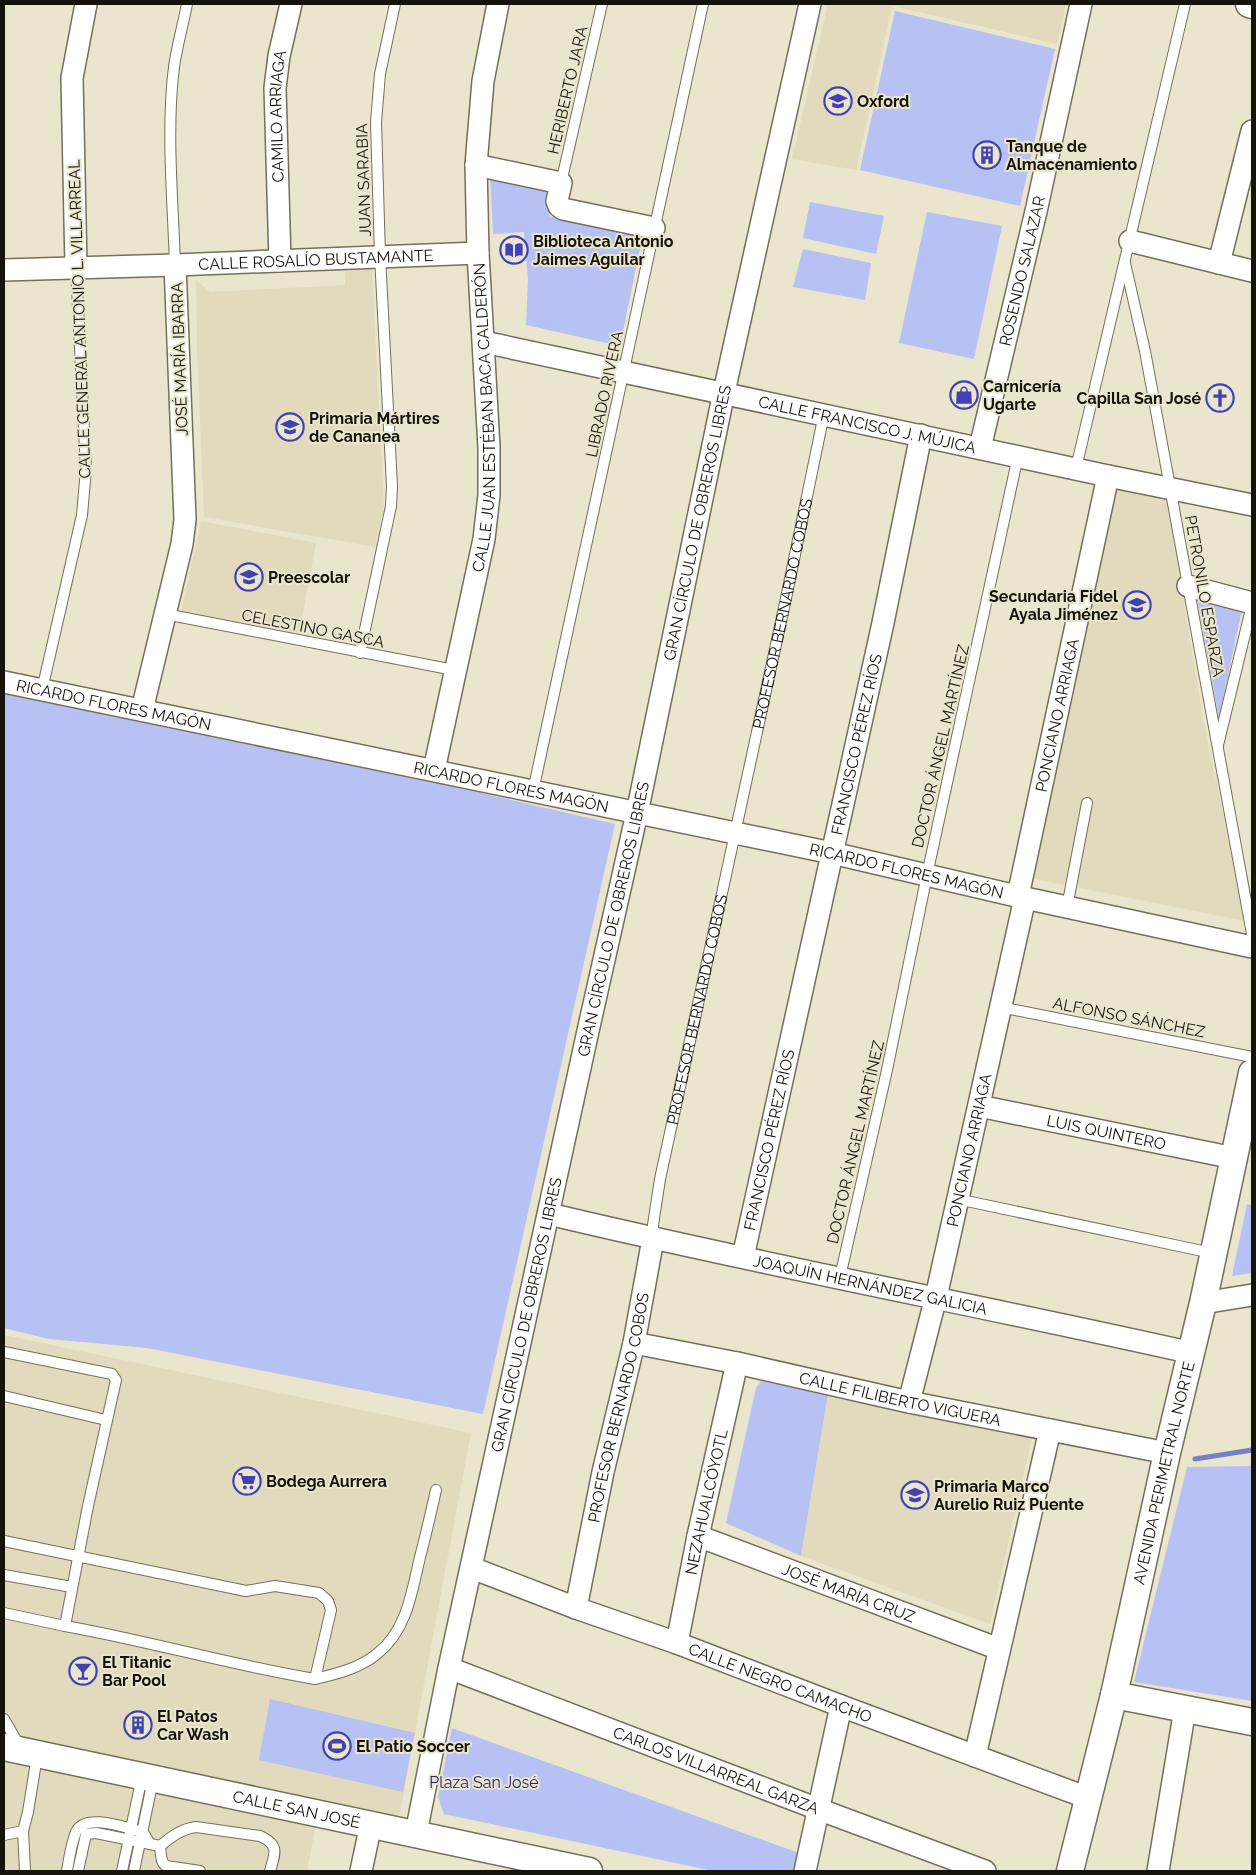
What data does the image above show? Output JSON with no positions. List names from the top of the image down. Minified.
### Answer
{"streets":{"street":["CAMILO ARRIAGA","CALLE ROSALÍO BUSTAMANTE","ROSENDO SALAZAR","CALLE GENERAL ANTONIO L. VILLARREAL","JOSÉ MARÍA IBARRA","CALLE JUAN ESTÉBAN BACA CALDERÓN","CALLE FRANCISCO J. MÚJICA","GRAN CÍRCULO DE OBREROS LIBRES","PROFESOR BERNARDO COBOS","RICARDO FLORES MAGÓN","PONCIANO ARRIAGA","FRANCISCO PÉREZ RÍOS","LUIS QUINTERO","JOAQUÍN HERNÁNDEZ GALICIA","CALLE FILIBERTO VIGUERA","AVENIDA PERIMETRAL NORTE","NEZAHUALCÓYOTL","JOSÉ MARÍA CRUZ","CALLE NEGRO CAMACHO","CARLOS VILLARREAL GARZA","CALLE SAN JOSÉ"],"lane":["HERIBERTO JARA","JUAN SARABIA","LIBRADO RIVERA","PETRONILO ESPARZA","CELESTINO GASCA","DOCTOR ÁNGEL MARTÍNEZ","ALFONSO SÁNCHEZ"]},"crossings":[["CAMILO ARRIAGA","CALLE ROSALÍO BUSTAMANTE"],["JUAN SARABIA","CALLE ROSALÍO BUSTAMANTE"],["JUAN SARABIA","CELESTINO GASCA"],["CALLE ROSALÍO BUSTAMANTE","CALLE GENERAL ANTONIO L. VILLARREAL"],["CALLE ROSALÍO BUSTAMANTE","JOSÉ MARÍA IBARRA"],["CALLE ROSALÍO BUSTAMANTE","CALLE JUAN ESTÉBAN BACA CALDERÓN"],["ROSENDO SALAZAR","CALLE FRANCISCO J. MÚJICA"],["CALLE GENERAL ANTONIO L. VILLARREAL","RICARDO FLORES MAGÓN"],["JOSÉ MARÍA IBARRA","CELESTINO GASCA"],["JOSÉ MARÍA IBARRA","RICARDO FLORES MAGÓN"],["LIBRADO RIVERA","CALLE FRANCISCO J. MÚJICA"],["LIBRADO RIVERA","RICARDO FLORES MAGÓN"],["CALLE JUAN ESTÉBAN BACA CALDERÓN","CALLE FRANCISCO J. MÚJICA"],["CALLE JUAN ESTÉBAN BACA CALDERÓN","CELESTINO GASCA"],["CALLE JUAN ESTÉBAN BACA CALDERÓN","RICARDO FLORES MAGÓN"],["CALLE FRANCISCO J. MÚJICA","GRAN CÍRCULO DE OBREROS LIBRES"],["CALLE FRANCISCO J. MÚJICA","PETRONILO ESPARZA"],["CALLE FRANCISCO J. MÚJICA","PROFESOR BERNARDO COBOS"],["CALLE FRANCISCO J. MÚJICA","PONCIANO ARRIAGA"],["CALLE FRANCISCO J. MÚJICA","FRANCISCO PÉREZ RÍOS"],["CALLE FRANCISCO J. MÚJICA","DOCTOR ÁNGEL MARTÍNEZ"],["GRAN CÍRCULO DE OBREROS LIBRES","RICARDO FLORES MAGÓN"],["GRAN CÍRCULO DE OBREROS LIBRES","JOAQUÍN HERNÁNDEZ GALICIA"],["GRAN CÍRCULO DE OBREROS LIBRES","CALLE NEGRO CAMACHO"],["GRAN CÍRCULO DE OBREROS LIBRES","CARLOS VILLARREAL GARZA"],["GRAN CÍRCULO DE OBREROS LIBRES","CALLE SAN JOSÉ"],["PROFESOR BERNARDO COBOS","RICARDO FLORES MAGÓN"],["PROFESOR BERNARDO COBOS","JOAQUÍN HERNÁNDEZ GALICIA"],["PROFESOR BERNARDO COBOS","CALLE FILIBERTO VIGUERA"],["PROFESOR BERNARDO COBOS","CALLE NEGRO CAMACHO"],["RICARDO FLORES MAGÓN","PONCIANO ARRIAGA"],["RICARDO FLORES MAGÓN","FRANCISCO PÉREZ RÍOS"],["RICARDO FLORES MAGÓN","DOCTOR ÁNGEL MARTÍNEZ"],["PONCIANO ARRIAGA","ALFONSO SÁNCHEZ"],["PONCIANO ARRIAGA","LUIS QUINTERO"],["PONCIANO ARRIAGA","JOAQUÍN HERNÁNDEZ GALICIA"],["PONCIANO ARRIAGA","CALLE FILIBERTO VIGUERA"],["FRANCISCO PÉREZ RÍOS","JOAQUÍN HERNÁNDEZ GALICIA"],["DOCTOR ÁNGEL MARTÍNEZ","JOAQUÍN HERNÁNDEZ GALICIA"],["LUIS QUINTERO","AVENIDA PERIMETRAL NORTE"],["JOAQUÍN HERNÁNDEZ GALICIA","AVENIDA PERIMETRAL NORTE"],["CALLE FILIBERTO VIGUERA","AVENIDA PERIMETRAL NORTE"],["CALLE FILIBERTO VIGUERA","NEZAHUALCÓYOTL"],["AVENIDA PERIMETRAL NORTE","CALLE NEGRO CAMACHO"],["NEZAHUALCÓYOTL","JOSÉ MARÍA CRUZ"],["NEZAHUALCÓYOTL","CALLE NEGRO CAMACHO"]],"parks":["Plaza San José"],"places":{"school or university":["Oxford","Primaria Mártires de Cananea","Preescolar","Secundaria Fidel Ayala Jiménez","Primaria Marco Aurelio Ruiz Puente"],"building":["Tanque de Almacenamiento","El Patos Car Wash"],"library":["Biblioteca Antonio Jaimes Aguilar"],"shop":["Carnicería Ugarte"],"church":["Capilla San José"],"supermarket":["Bodega Aurrera"],"bar":["El Titanic Bar Pool"],"sports":["El Patio Soccer"]}}
